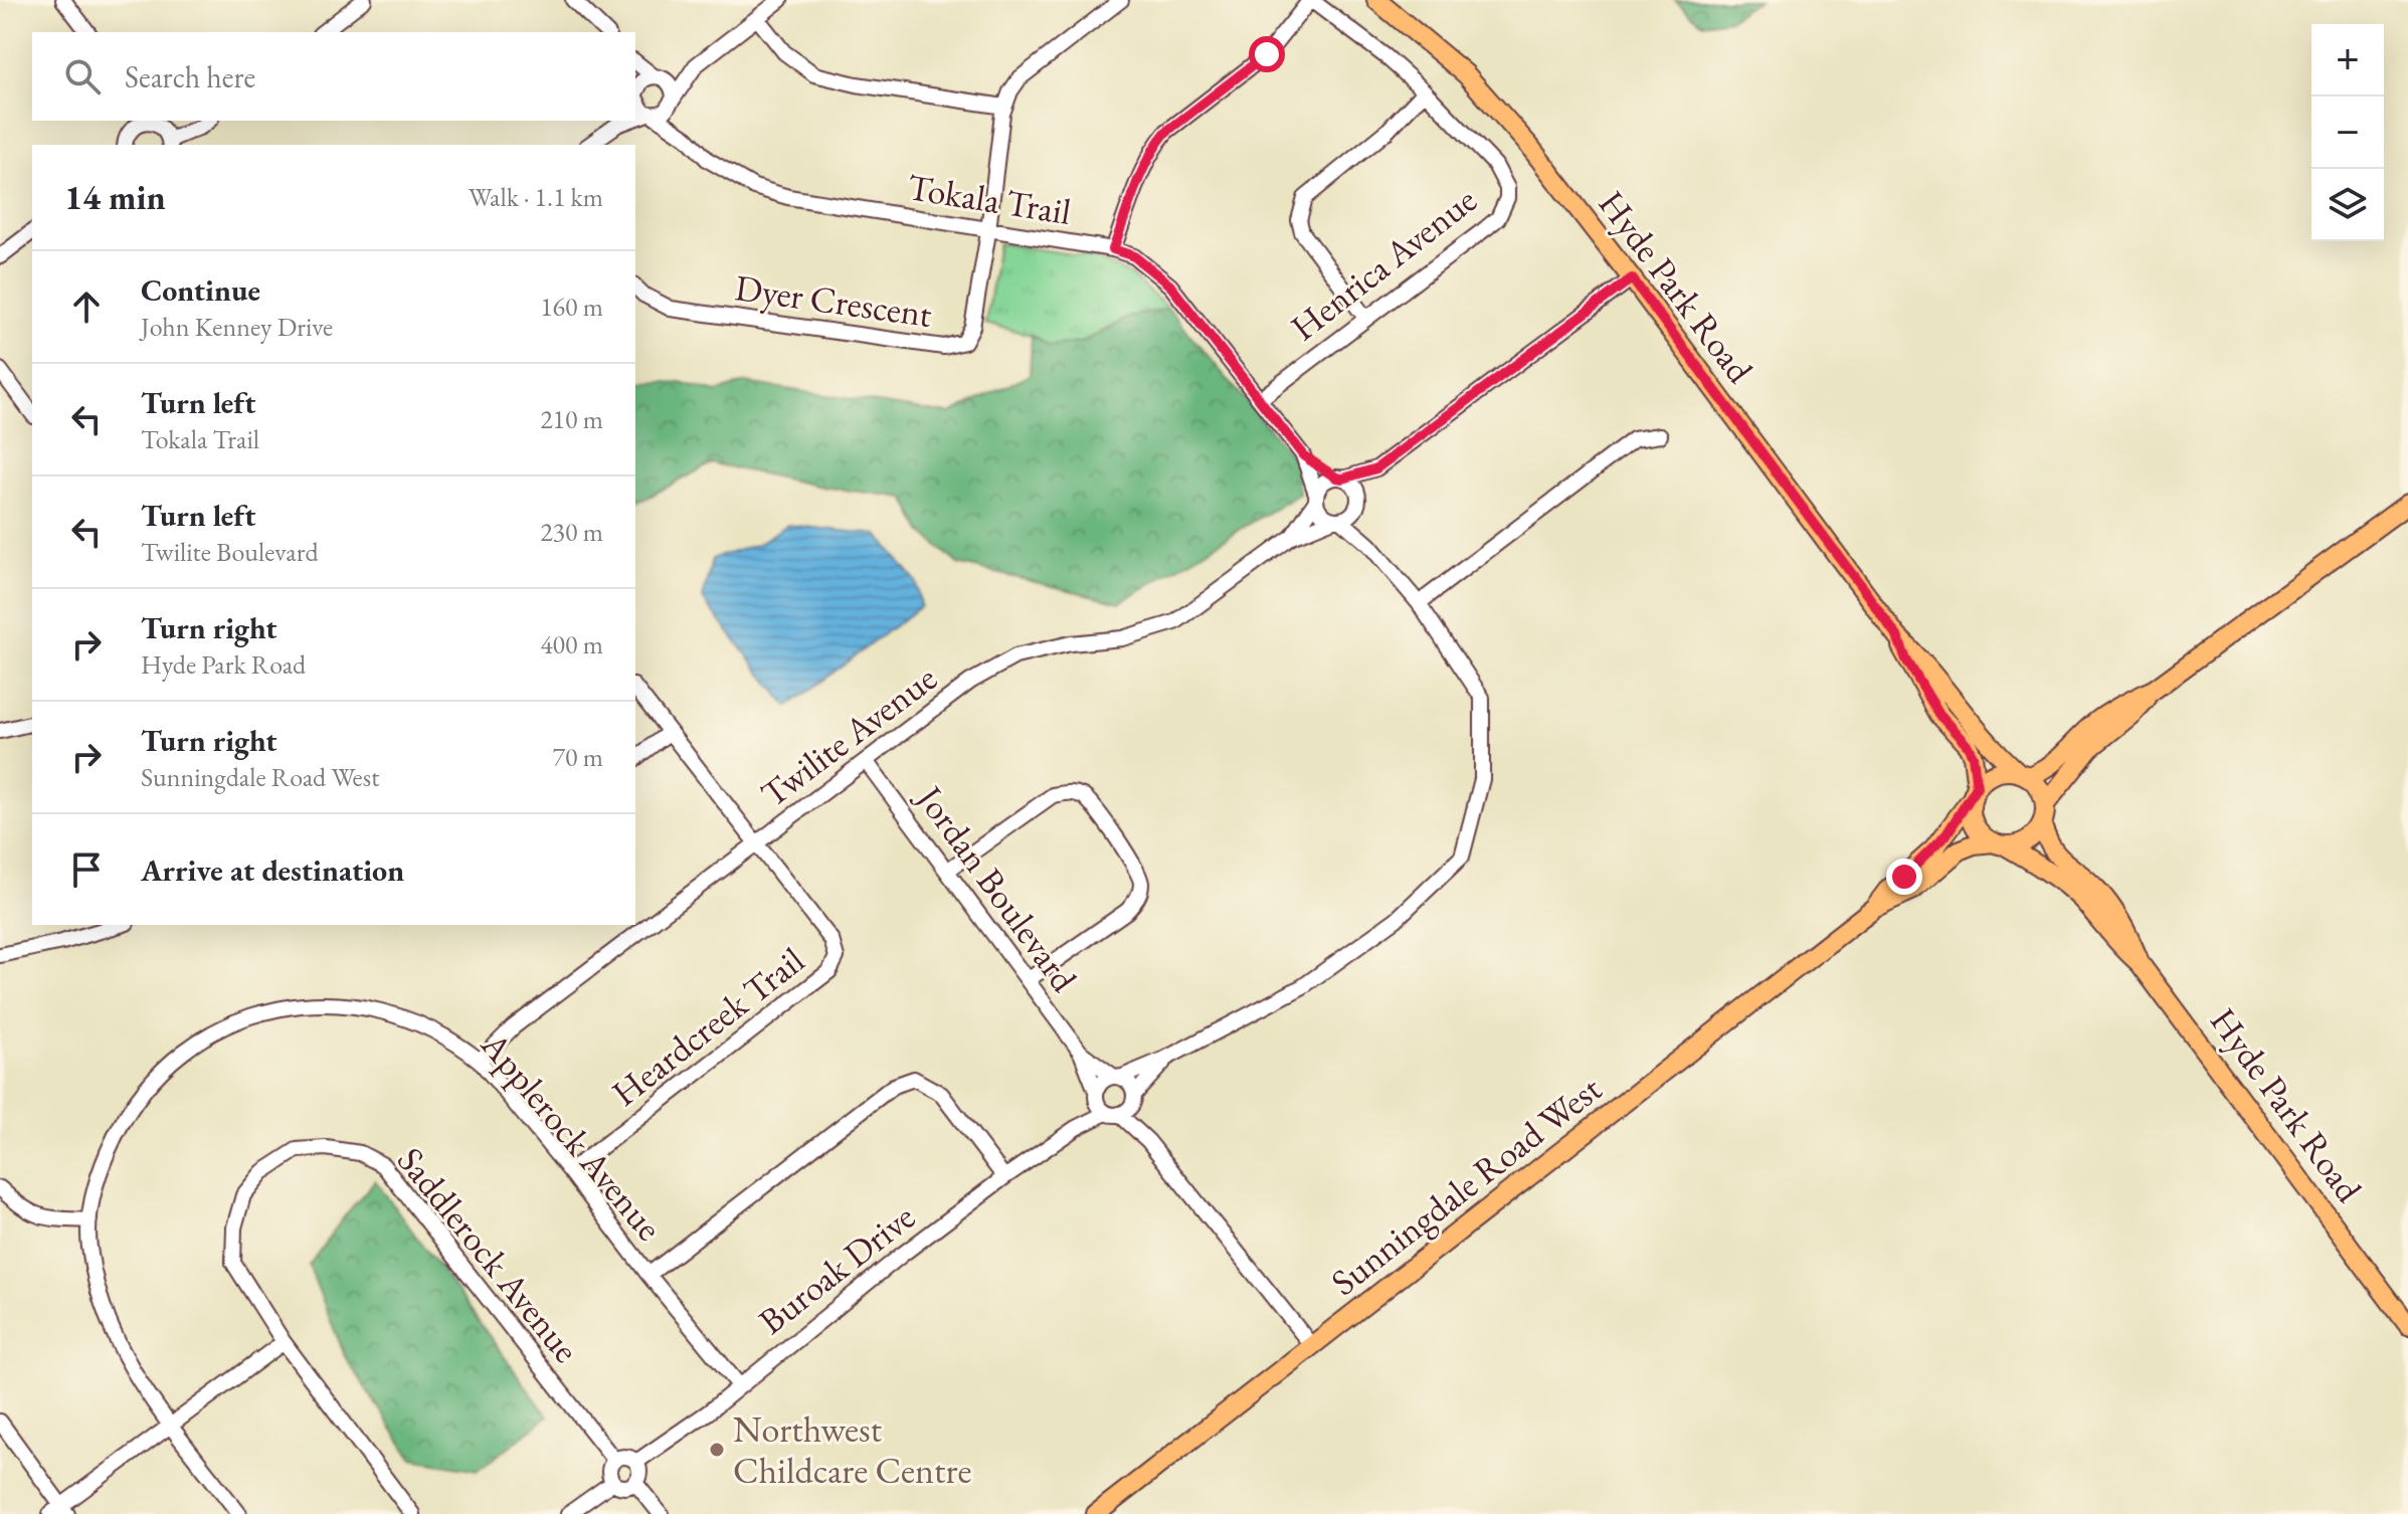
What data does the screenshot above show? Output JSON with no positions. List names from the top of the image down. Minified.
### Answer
{"streets":{"main road":["Hyde Park Road","Sunningdale Road West"],"street":["Tokala Trail","Henrica Avenue","Dyer Crescent","Twilite Avenue","Jordan Boulevard","Heardcreek Trail","Applerock Avenue","Saddlerock Avenue","Buroak Drive"]},"crossings":[["Tokala Trail","Henrica Avenue"],["Tokala Trail","Dyer Crescent"],["Tokala Trail","Twilite Avenue"],["Hyde Park Road","Sunningdale Road West"],["Twilite Avenue","Jordan Boulevard"],["Twilite Avenue","Heardcreek Trail"],["Twilite Avenue","Applerock Avenue"],["Jordan Boulevard","Buroak Drive"],["Heardcreek Trail","Applerock Avenue"],["Applerock Avenue","Buroak Drive"],["Saddlerock Avenue","Buroak Drive"]],"places":["Northwest Childcare Centre"],"page":{"map_buttons":["+","−"],"search":"Search here","heading":["14 min","Walk · 1.1 km"],"list":[["Continue","John Kenney Drive","160 m"],["Turn left","Tokala Trail","210 m"],["Turn left","Twilite Boulevard","230 m"],["Turn right","Hyde Park Road","400 m"],["Turn right","Sunningdale Road West","70 m"],"Arrive at destination"]}}
